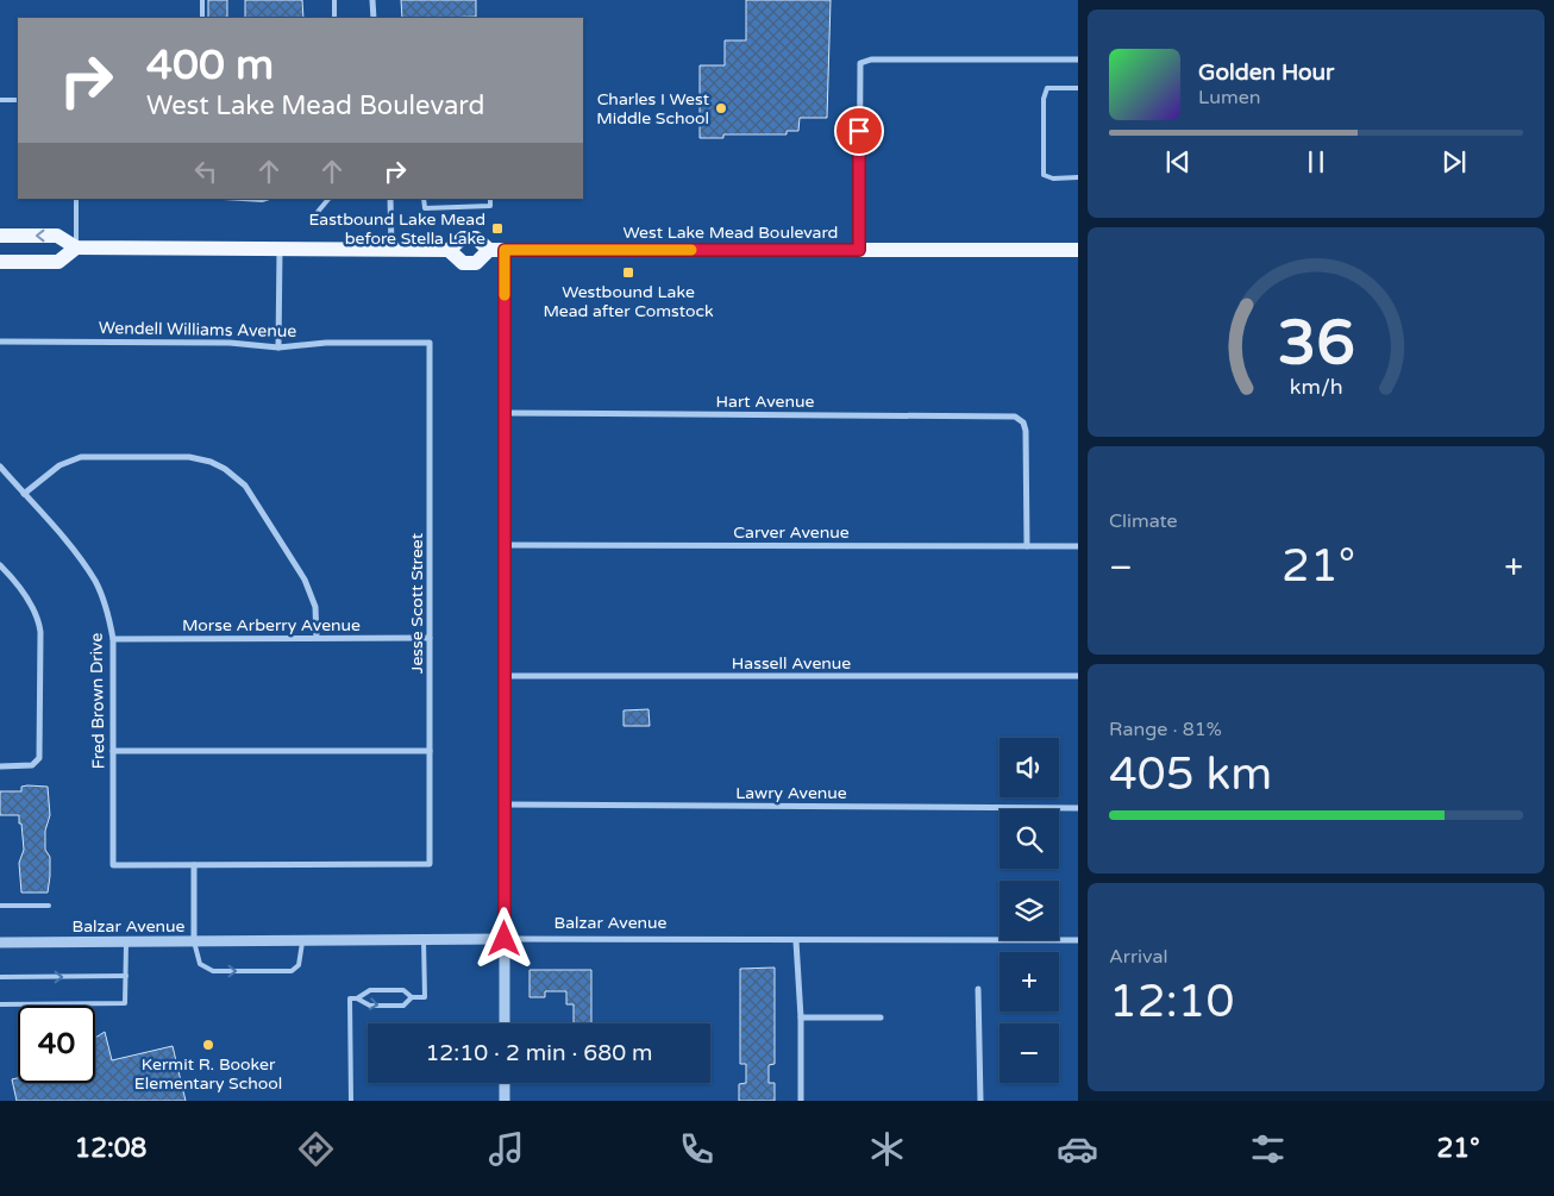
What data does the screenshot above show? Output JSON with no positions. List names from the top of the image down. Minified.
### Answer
{"streets":{"main road":["West Lake Mead Boulevard"],"street":["Wendell Williams Avenue","Hart Avenue","Carver Avenue","Jesse Scott Street","Morse Arberry Avenue","Hassell Avenue","Fred Brown Drive","Lawry Avenue","Balzar Avenue"]},"crossings":[["Wendell Williams Avenue","Jesse Scott Street"],["Hart Avenue","Carver Avenue"],["Jesse Scott Street","Morse Arberry Avenue"],["Jesse Scott Street","Fred Brown Drive"],["Morse Arberry Avenue","Fred Brown Drive"]],"places":{"other":["Charles I West Middle School","Kermit R. Booker Elementary School"],"transit":["Eastbound Lake Mead before Stella Lake","Westbound Lake Mead after Comstock"]},"page":{"turn":["400 m","West Lake Mead Boulevard"],"song":["Golden Hour","Lumen"],"tile":["Climate",["Range · 81%","405 km"],["Arrival","12:10"]],"heat":["−","21°","+"],"map_buttons":["+","−"],"limit":"40","trip":"12:10 · 2 min · 680 m","tabs":["12:08","21°"],"gauge":["36","km/h"]}}
